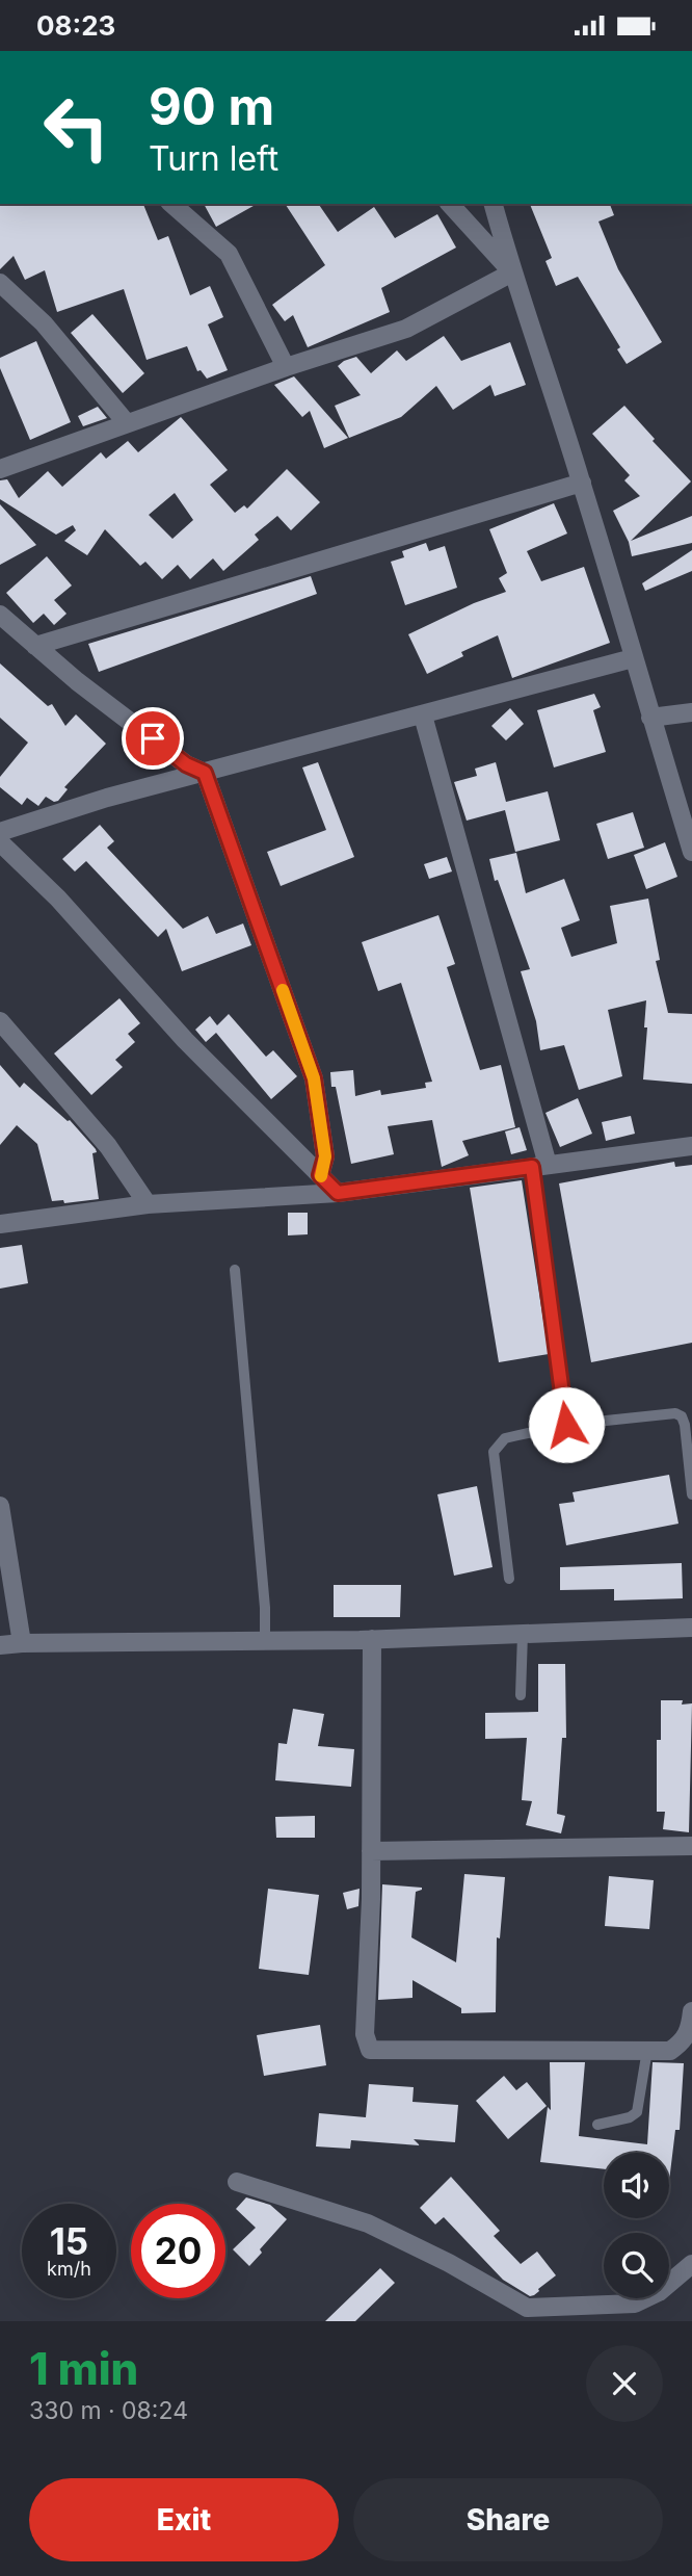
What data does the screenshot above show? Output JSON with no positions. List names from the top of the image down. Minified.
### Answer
{"page":{"status":"08:23","turn":["90 m","Turn left"],"speed":"15 km/h","limit":"20","heading":["1 min","330 m · 08:24"],"buttons":["Exit","Share"]}}
